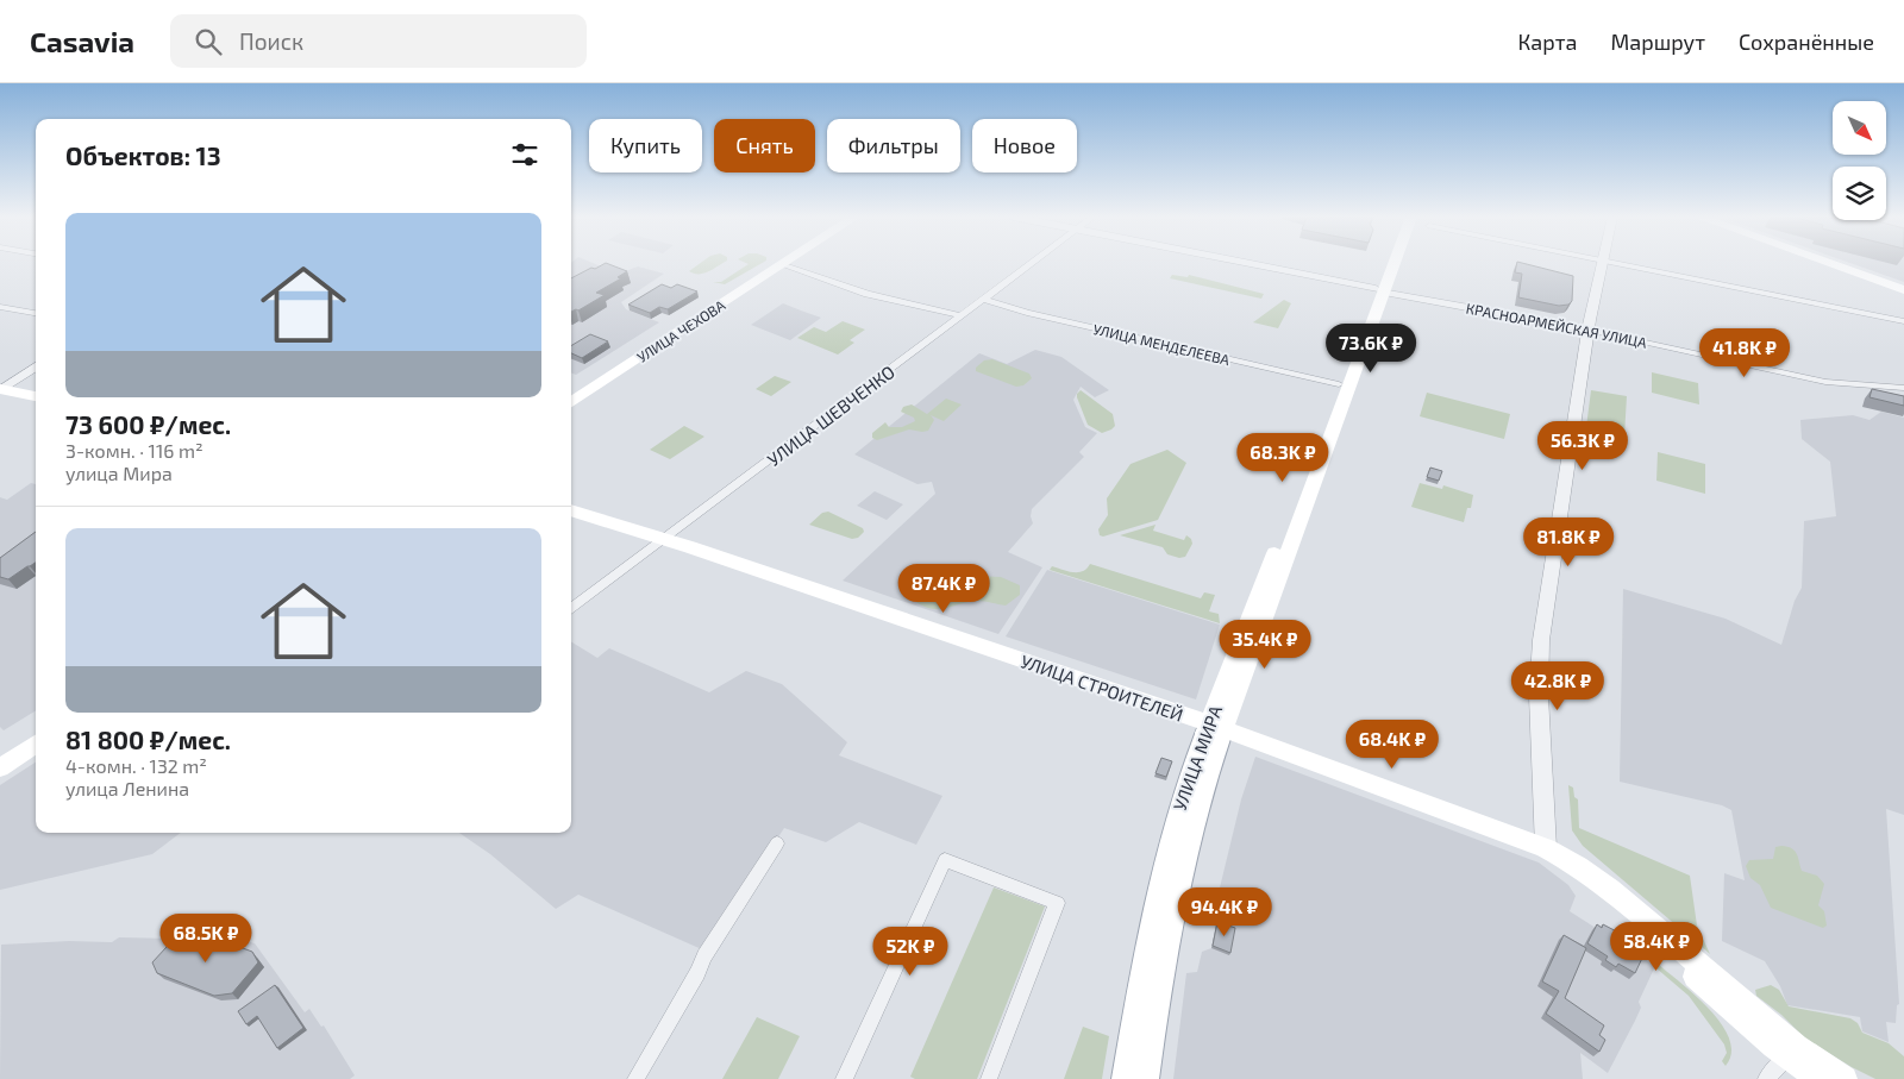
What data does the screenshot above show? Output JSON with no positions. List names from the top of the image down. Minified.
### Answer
{"streets":{"main road":["УЛИЦА ЧЕХОВА","УЛИЦА СТРОИТЕЛЕЙ","УЛИЦА МИРА"],"street":["КРАСНОАРМЕЙСКАЯ УЛИЦА","УЛИЦА МЕНДЕЛЕЕВА","УЛИЦА ШЕВЧЕНКО"]},"crossings":[["КРАСНОАРМЕЙСКАЯ УЛИЦА","УЛИЦА МИРА"],["УЛИЦА МЕНДЕЛЕЕВА","УЛИЦА ШЕВЧЕНКО"],["УЛИЦА МЕНДЕЛЕЕВА","УЛИЦА МИРА"],["УЛИЦА ШЕВЧЕНКО","УЛИЦА СТРОИТЕЛЕЙ"],["УЛИЦА СТРОИТЕЛЕЙ","УЛИЦА МИРА"]],"north":"bottom right","page":{"header":"Casavia","search":"Поиск","nav":["Карта","Маршрут","Сохранённые"],"chip":["Купить","Снять","Фильтры","Новое"],"heading":"Объектов: 13","list":[{"name":"73 600 ₽/мес.","note":"3-комн. · 116 m² · улица Мира"},{"name":"81 800 ₽/мес.","note":"4-комн. · 132 m² · улица Ленина"}],"price":["73.6K ₽","41.8K ₽","56.3K ₽","68.3K ₽","81.8K ₽","87.4K ₽","35.4K ₽","42.8K ₽","68.4K ₽","94.4K ₽","68.5K ₽","58.4K ₽","52K ₽"]}}
